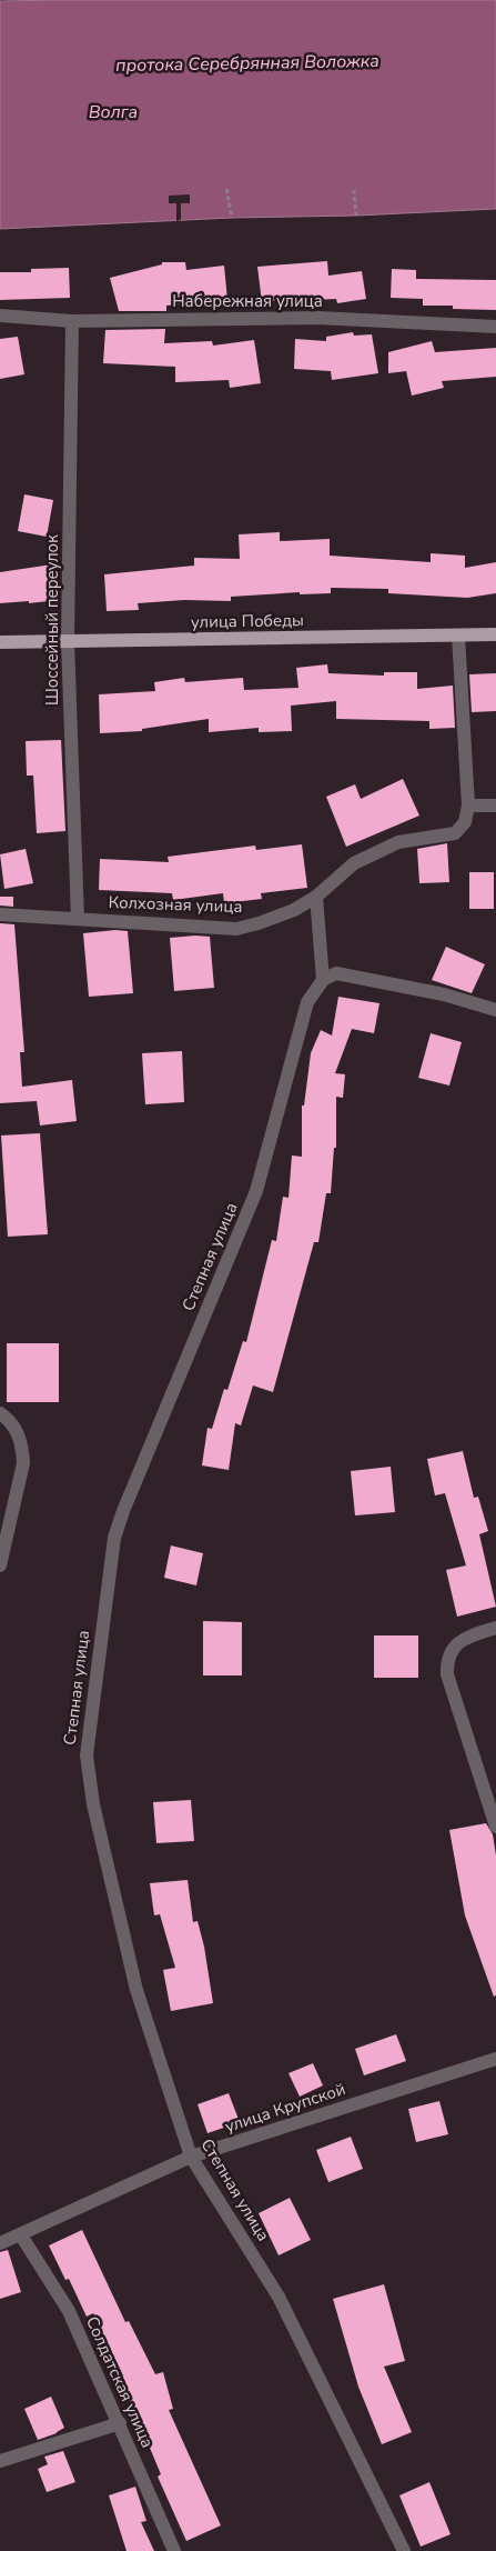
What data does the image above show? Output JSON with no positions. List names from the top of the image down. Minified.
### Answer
{"streets":{"main road":["улица Победы"],"street":["Набережная улица","Шоссейный переулок","Колхозная улица","Степная улица","улица Крупской","Солдатская улица"]},"crossings":[["Набережная улица","Шоссейный переулок"],["Шоссейный переулок","улица Победы"],["Шоссейный переулок","Колхозная улица"],["улица Победы","Колхозная улица"],["Степная улица","улица Крупской"],["улица Крупской","Солдатская улица"]],"water":["протока Серебрянная Воложка","Волга"]}
